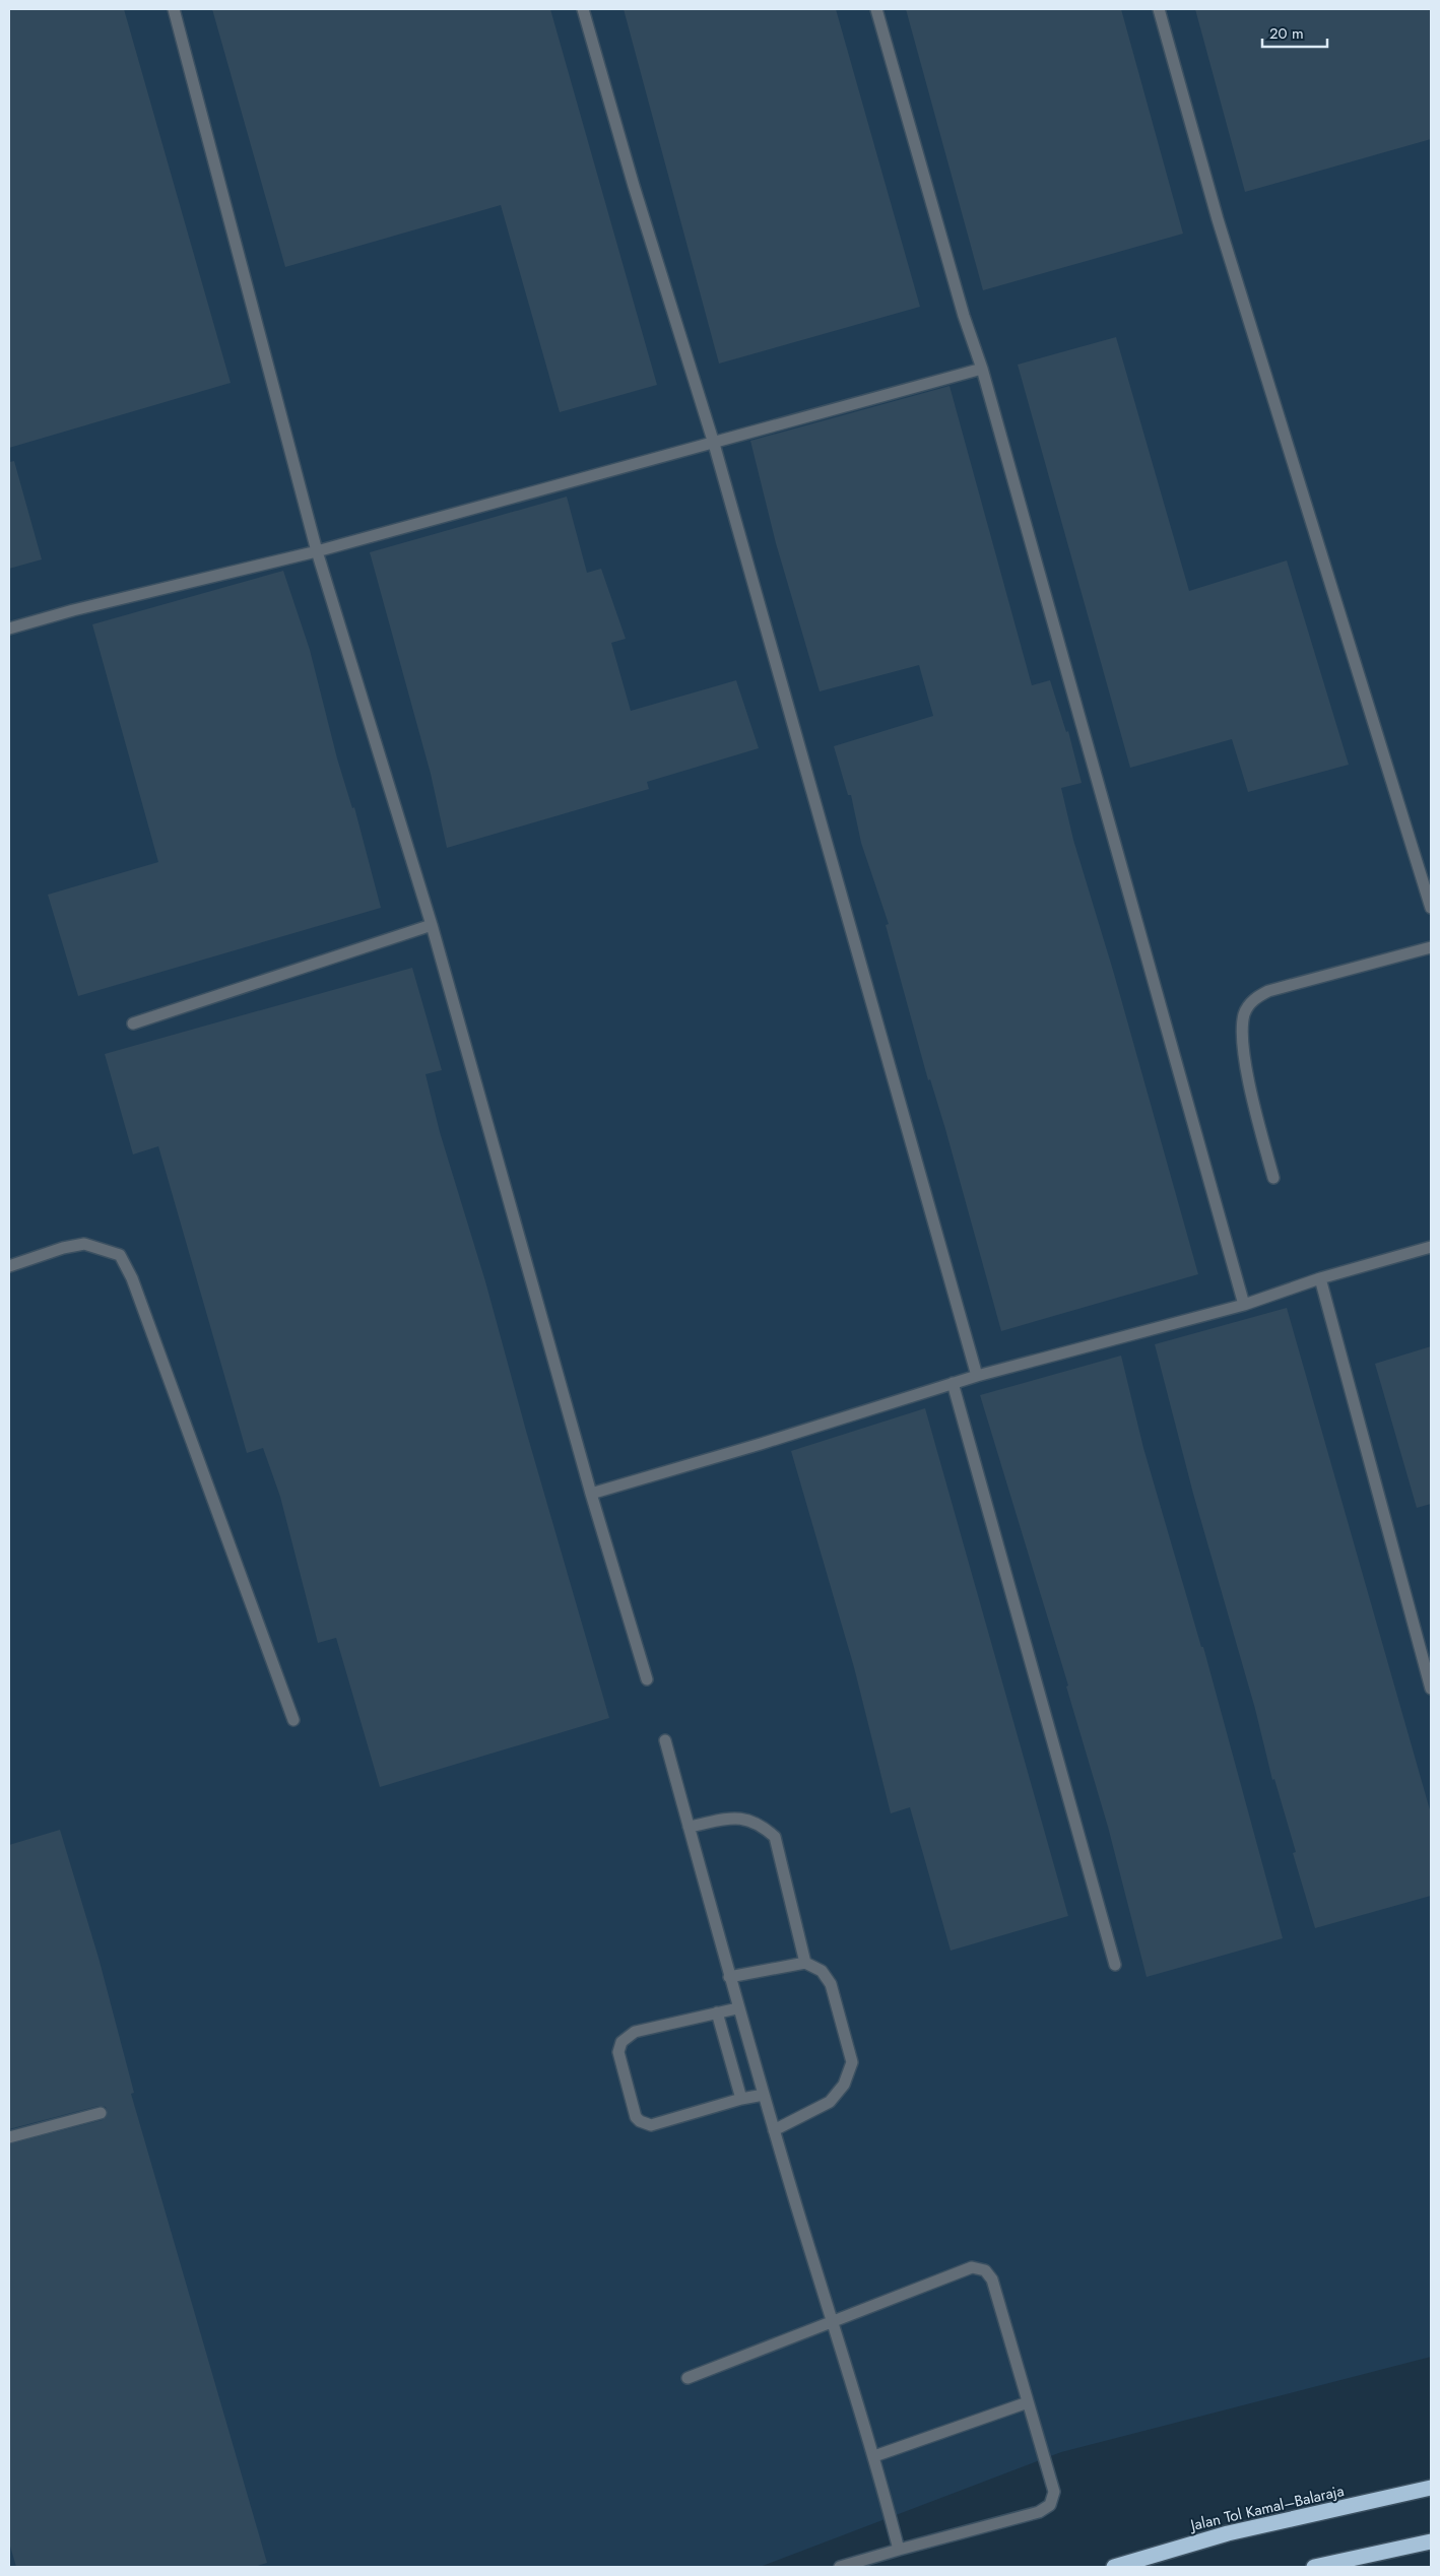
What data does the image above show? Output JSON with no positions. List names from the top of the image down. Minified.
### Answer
{"streets":{"highway":["Jalan Tol Kamal–Balaraja"]},"scale_bar":"20 m"}
